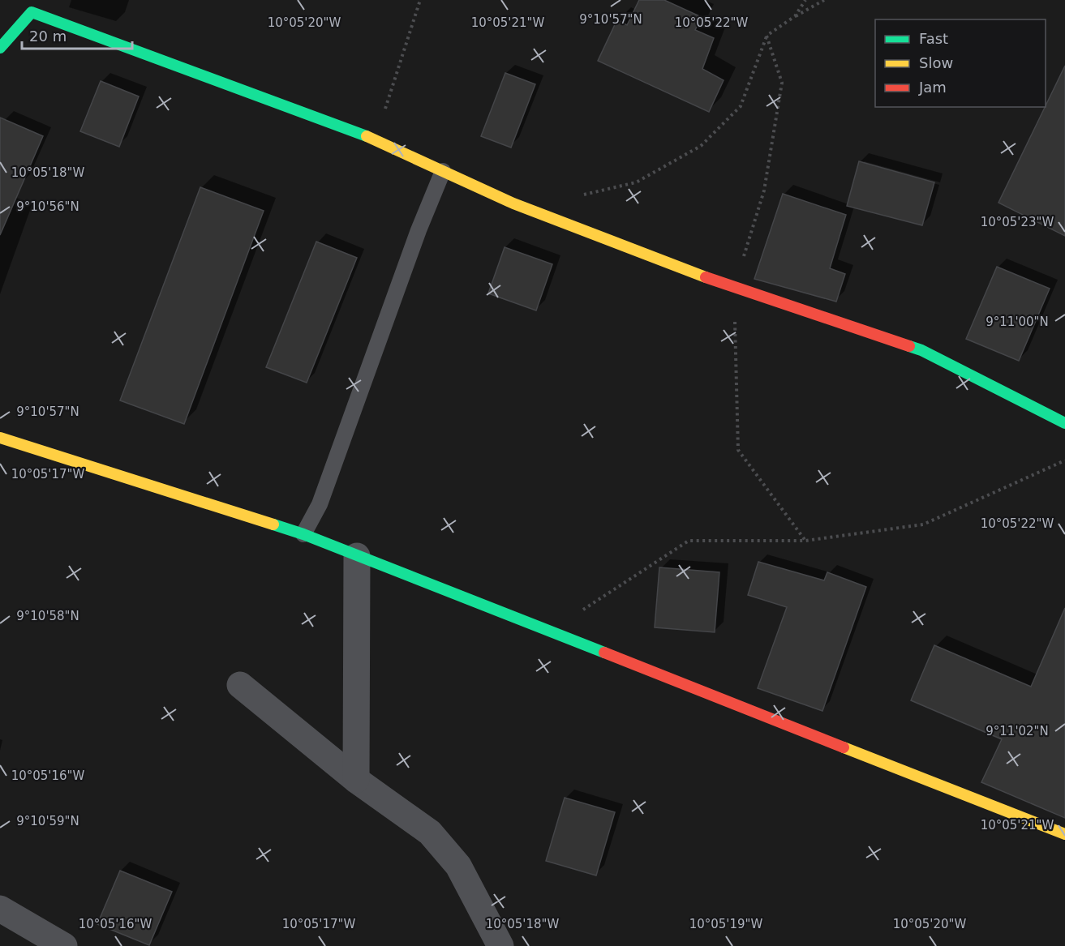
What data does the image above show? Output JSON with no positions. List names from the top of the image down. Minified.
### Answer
{"legend":["Fast","Slow","Jam"],"scale_bar":"20 m","coordinates":["9°10'57\"N","10°05'20\"W","10°05'21\"W","10°05'22\"W","10°05'18\"W","9°10'56\"N","10°05'23\"W","9°11'00\"N","10°05'17\"W","9°10'58\"N","9°11'02\"N","10°05'16\"W","9°10'59\"N","10°05'19\"W"]}
